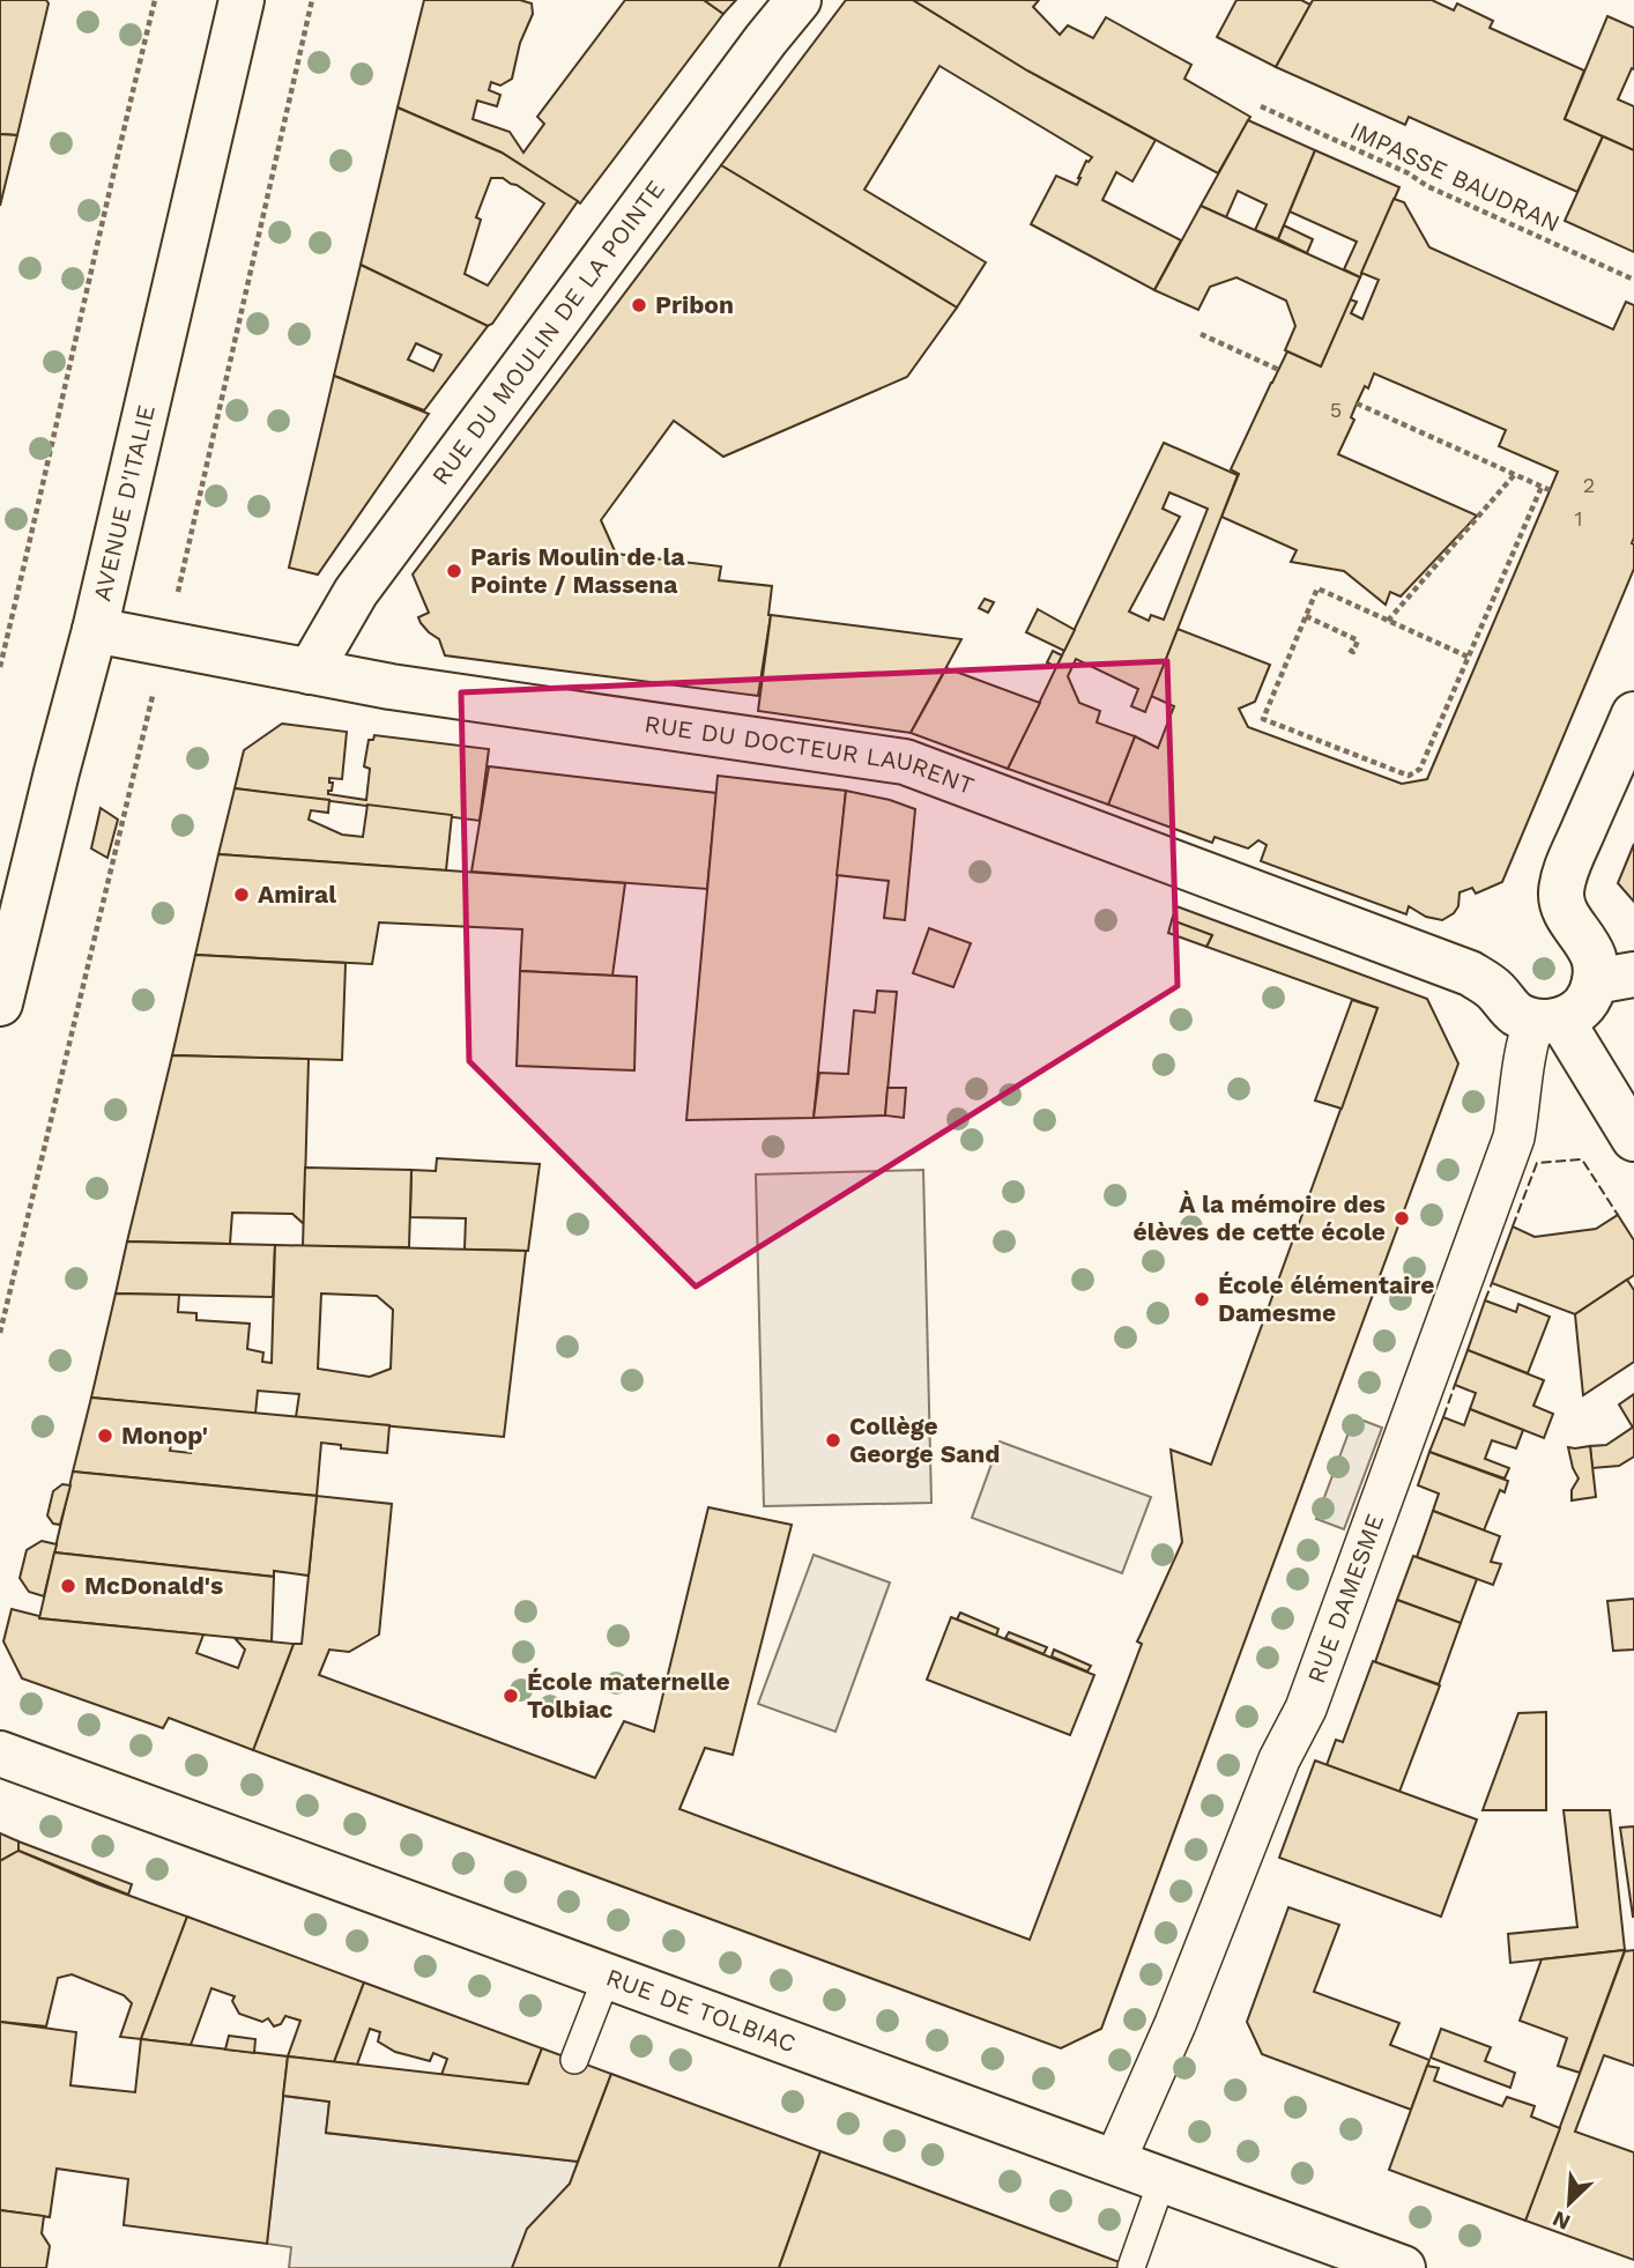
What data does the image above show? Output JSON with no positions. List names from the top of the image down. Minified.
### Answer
{"streets":{"street":["RUE DU MOULIN DE LA POINTE","AVENUE D'ITALIE","RUE DU DOCTEUR LAURENT","RUE DAMESME","RUE DE TOLBIAC"],"path":["IMPASSE BAUDRAN"]},"crossings":[["RUE DU MOULIN DE LA POINTE","RUE DU DOCTEUR LAURENT"],["AVENUE D'ITALIE","RUE DU DOCTEUR LAURENT"],["RUE DU DOCTEUR LAURENT","RUE DAMESME"],["RUE DAMESME","RUE DE TOLBIAC"]],"places":["Pribon","Paris Moulin de la Pointe / Massena","Amiral","À la mémoire des élèves de cette école","École élémentaire Damesme","Monop'","Collège George Sand","McDonald's","École maternelle Tolbiac"],"house_numbers":["5","2","1"],"north":"bottom left"}
